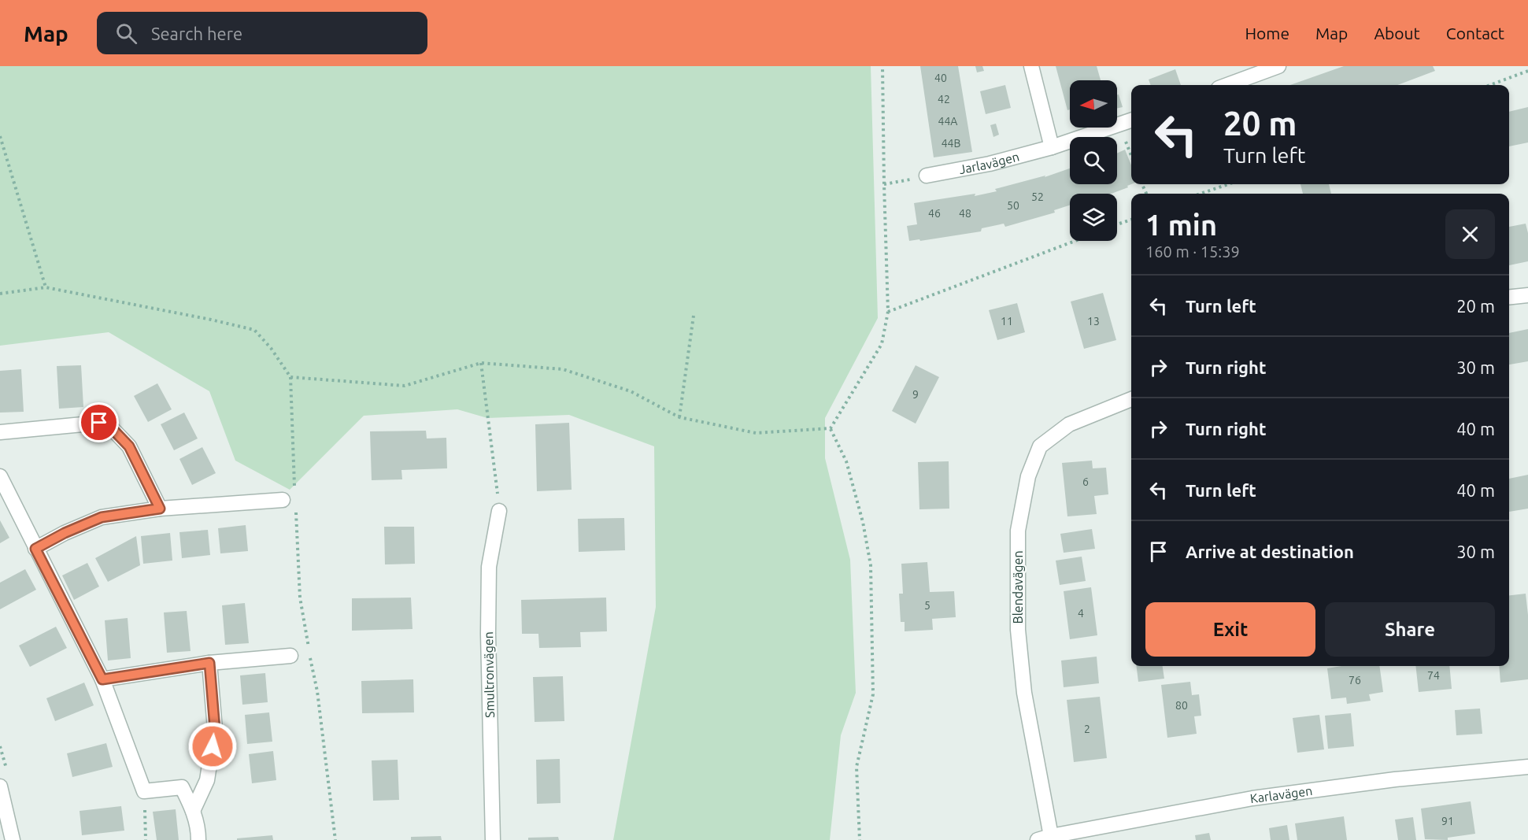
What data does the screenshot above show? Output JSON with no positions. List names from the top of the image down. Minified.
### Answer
{"streets":{"street":["Jarlavägen","Blendavägen","Smultronvägen","Karlavägen"]},"crossings":[["Blendavägen","Karlavägen"]],"house_numbers":["40","42","44A","44B","52","50","46","48","11","13","9","6","5","4","74","76","80","2","91"],"north":"left","page":{"header":"Map","search":"Search here","nav":["Home","Map","About","Contact"],"turn":["20 m","Turn left"],"heading":["1 min","160 m · 15:39"],"list":[{"name":"Turn left","value":"20 m"},{"name":"Turn right","value":"30 m"},{"name":"Turn right","value":"40 m"},{"name":"Turn left","value":"40 m"},{"name":"Arrive at destination","value":"30 m"}],"buttons":["Exit","Share"]}}
